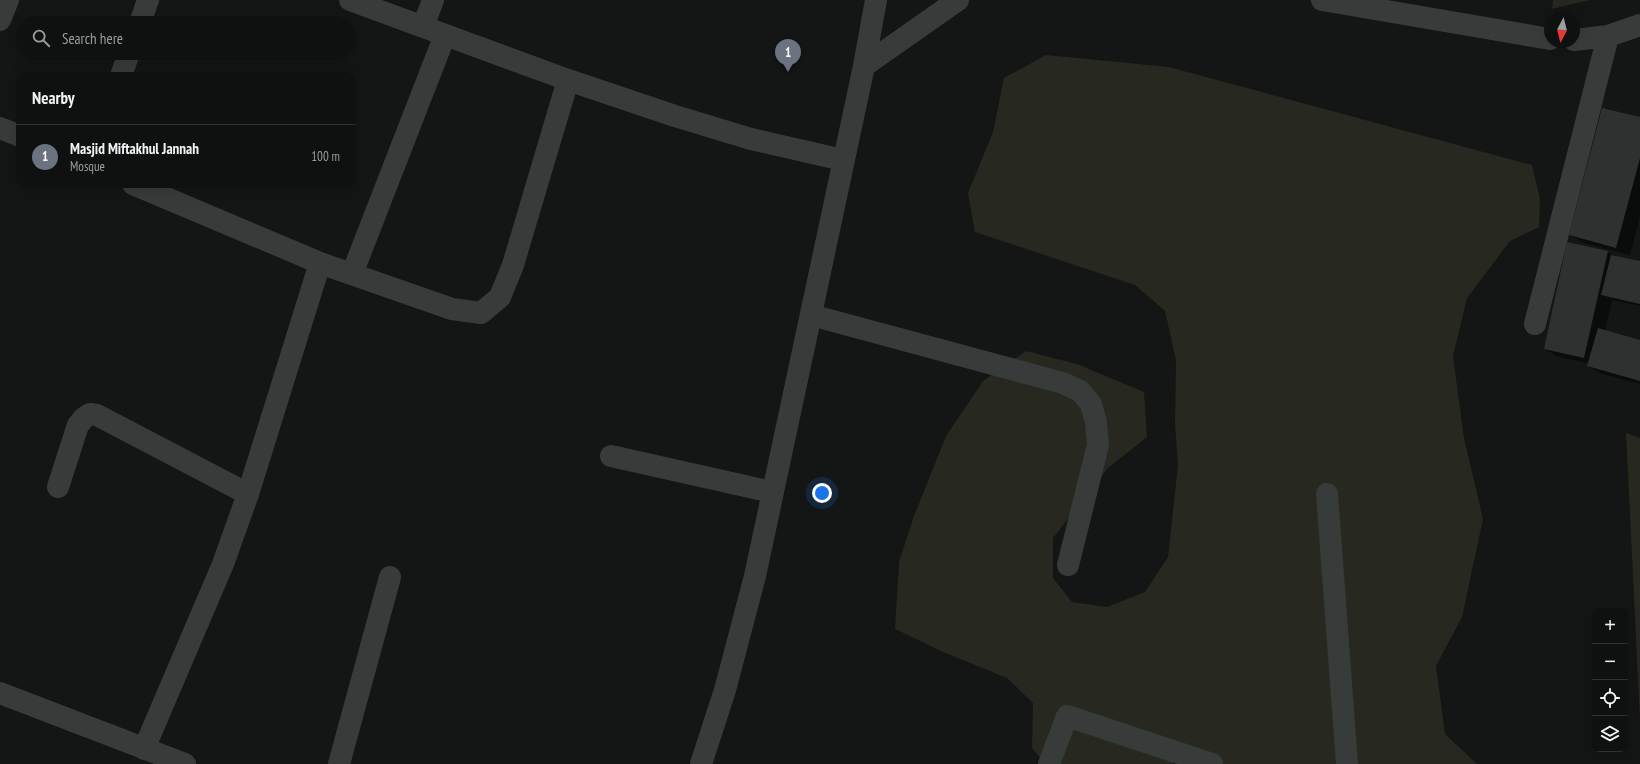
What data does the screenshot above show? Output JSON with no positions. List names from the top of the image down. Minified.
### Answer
{"north":"bottom","page":{"search":"Search here","pins":"1","heading":"Nearby","list":[{"mark":"1","name":"Masjid Miftakhul Jannah","note":"Mosque","value":"100 m"}],"map_buttons":["+","−"]}}
